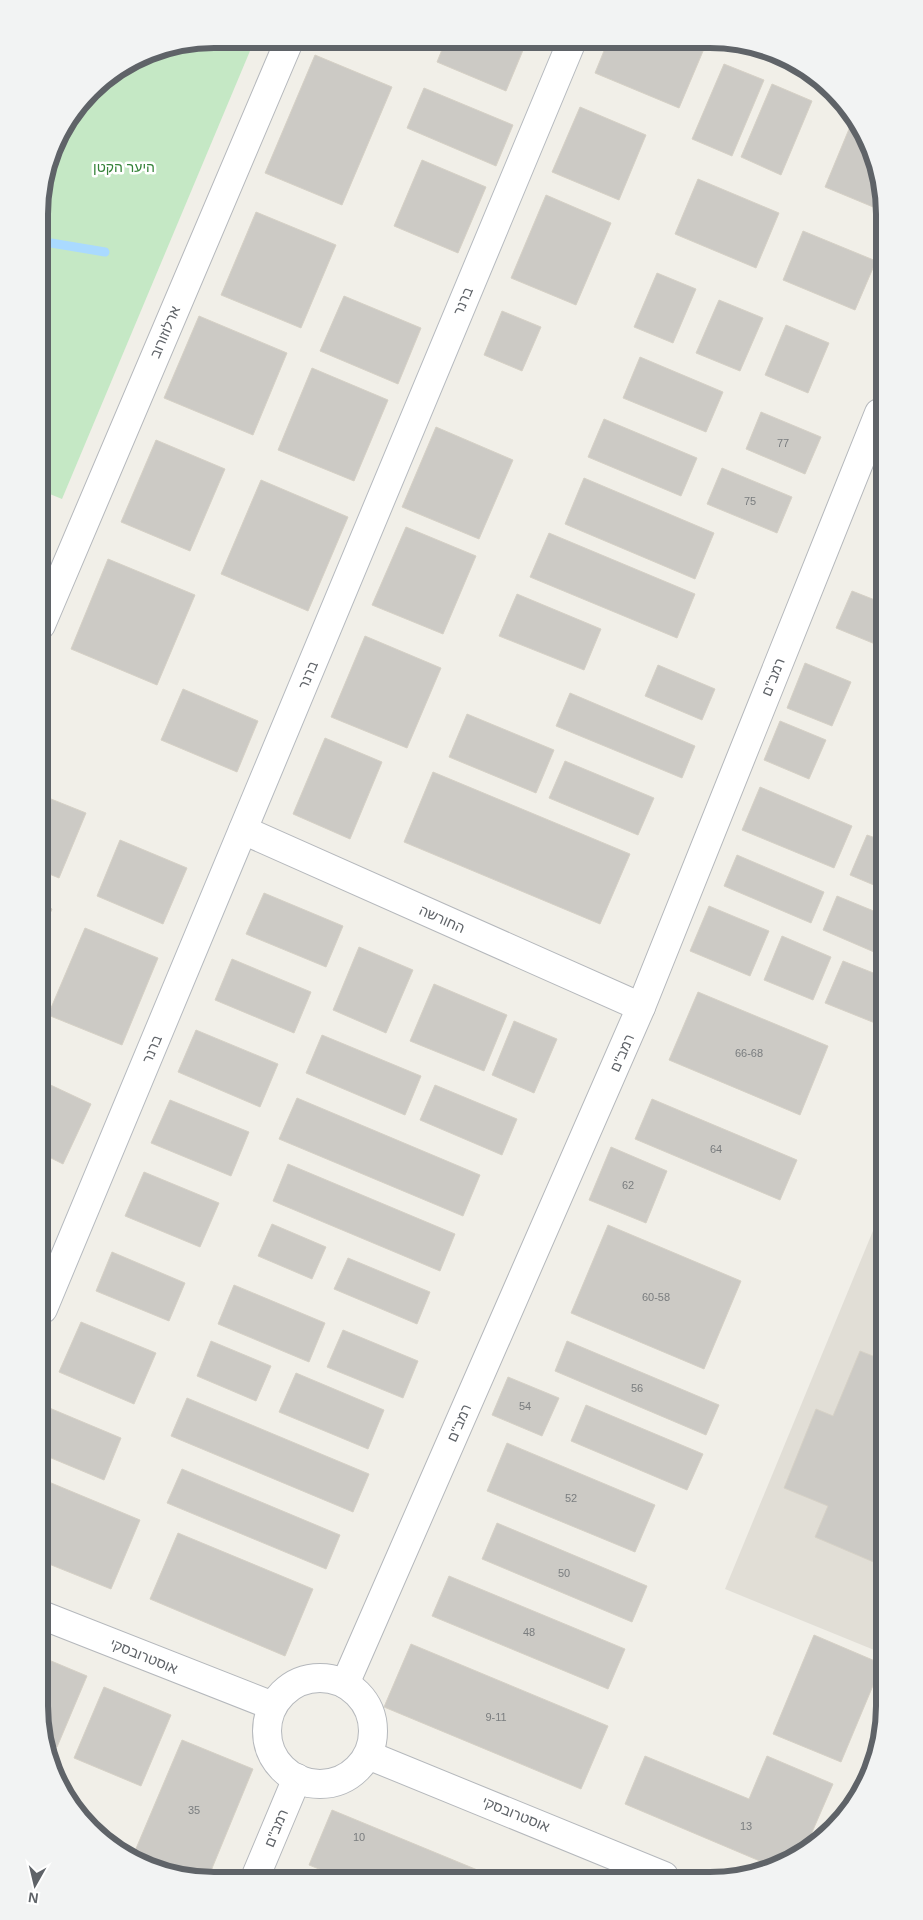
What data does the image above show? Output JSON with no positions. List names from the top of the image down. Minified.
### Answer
{"streets":{"street":["ברנר","ארלוזורוב","רמב\"ם","החורשה","אוסטרובסקי"]},"crossings":[["ברנר","החורשה"],["רמב\"ם","החורשה"],["רמב\"ם","אוסטרובסקי"]],"parks":["היער הקטן"],"house_numbers":["77","75","66-68","64","62","60-58","56","54","52","50","48","9-11","35","13","10"],"north":"bottom"}
